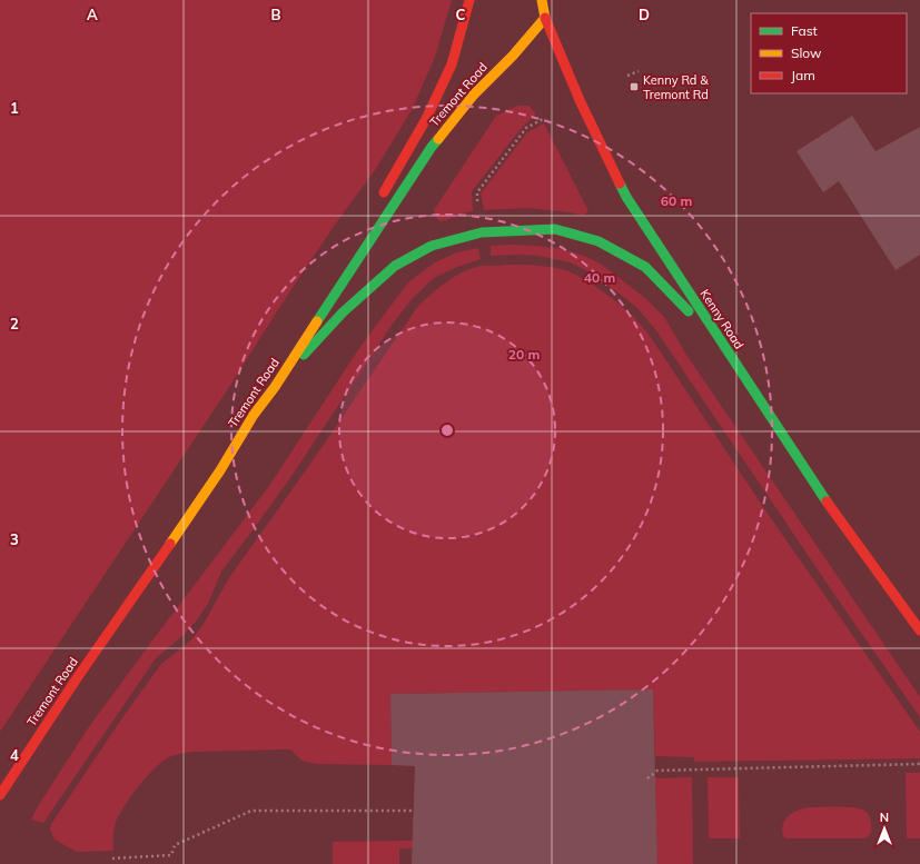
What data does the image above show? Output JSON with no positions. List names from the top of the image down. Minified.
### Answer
{"streets":{"main road":["Tremont Road","Kenny Road"]},"crossings":[["Tremont Road","Kenny Road"]],"places":{"transit":["Kenny Rd & Tremont Rd"]},"legend":["Fast","Slow","Jam"],"north":"top","grid":{"columns":["A","B","C","D"],"rows":["1","2","3","4"]},"rings":["60 m","40 m","20 m"]}
